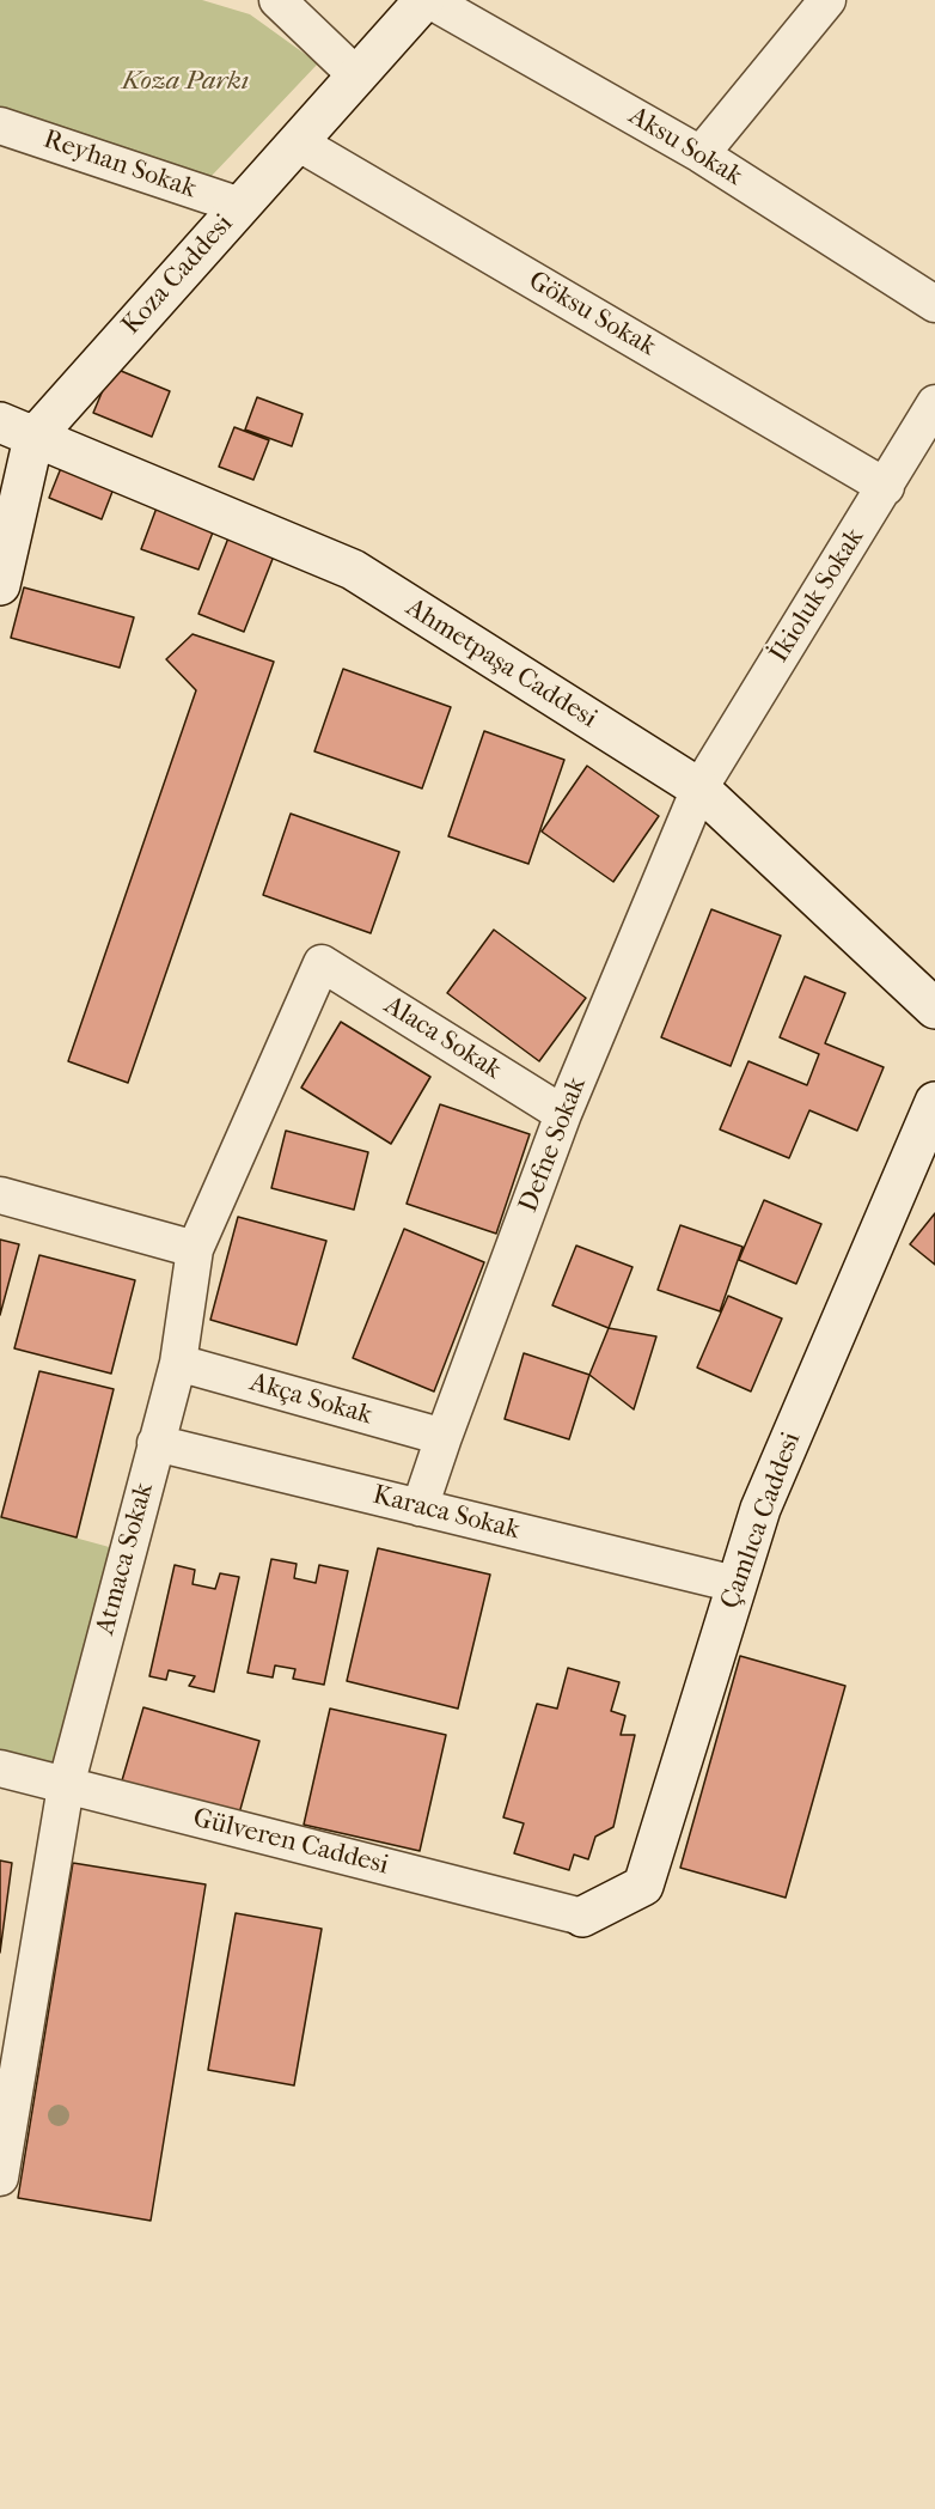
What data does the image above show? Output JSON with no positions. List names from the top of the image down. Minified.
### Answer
{"streets":{"street":["Aksu Sokak","Reyhan Sokak","Koza Caddesi","Göksu Sokak","İkioluk Sokak","Ahmetpaşa Caddesi","Alaca Sokak","Defne Sokak","Akça Sokak","Karaca Sokak","Çamlıca Caddesi","Atmaca Sokak","Gülveren Caddesi"]},"crossings":[["Reyhan Sokak","Koza Caddesi"],["Koza Caddesi","Göksu Sokak"],["Koza Caddesi","Ahmetpaşa Caddesi"],["Göksu Sokak","İkioluk Sokak"],["İkioluk Sokak","Ahmetpaşa Caddesi"],["İkioluk Sokak","Defne Sokak"],["Ahmetpaşa Caddesi","Defne Sokak"],["Alaca Sokak","Defne Sokak"],["Alaca Sokak","Atmaca Sokak"],["Defne Sokak","Akça Sokak"],["Defne Sokak","Karaca Sokak"],["Akça Sokak","Atmaca Sokak"],["Karaca Sokak","Çamlıca Caddesi"],["Karaca Sokak","Atmaca Sokak"],["Çamlıca Caddesi","Gülveren Caddesi"],["Atmaca Sokak","Gülveren Caddesi"]],"parks":["Koza Parkı"]}
